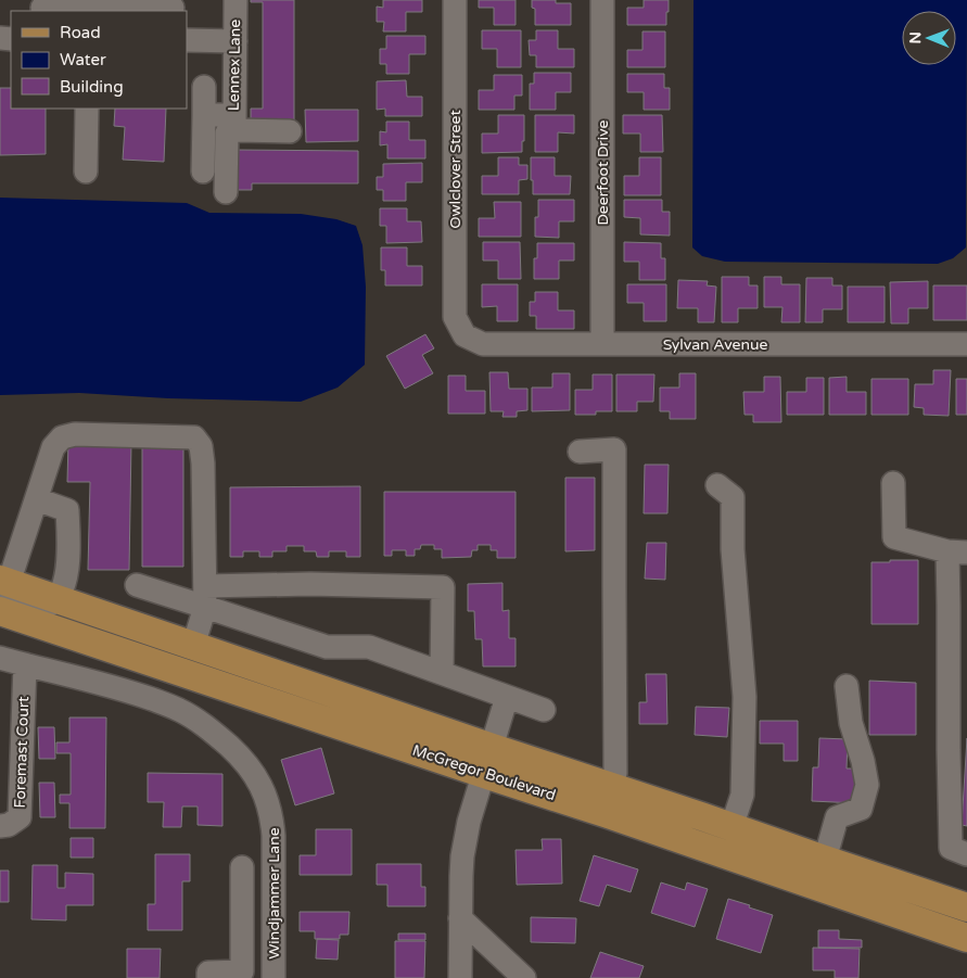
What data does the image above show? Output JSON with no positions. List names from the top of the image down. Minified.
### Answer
{"streets":{"main road":["McGregor Boulevard"],"street":["Lennex Lane","Owlclover Street","Deerfoot Drive","Sylvan Avenue","Foremast Court","Windjammer Lane"]},"crossings":[["Owlclover Street","Sylvan Avenue"],["Deerfoot Drive","Sylvan Avenue"],["Foremast Court","Windjammer Lane"]],"legend":["Road","Water","Building"],"north":"left"}
